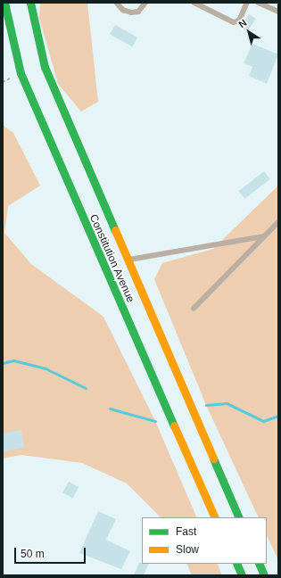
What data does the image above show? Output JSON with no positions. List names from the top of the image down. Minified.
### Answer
{"streets":{"main road":["Constitution Avenue"]},"legend":["Fast","Slow"],"scale_bar":"50 m","north":"top left"}
